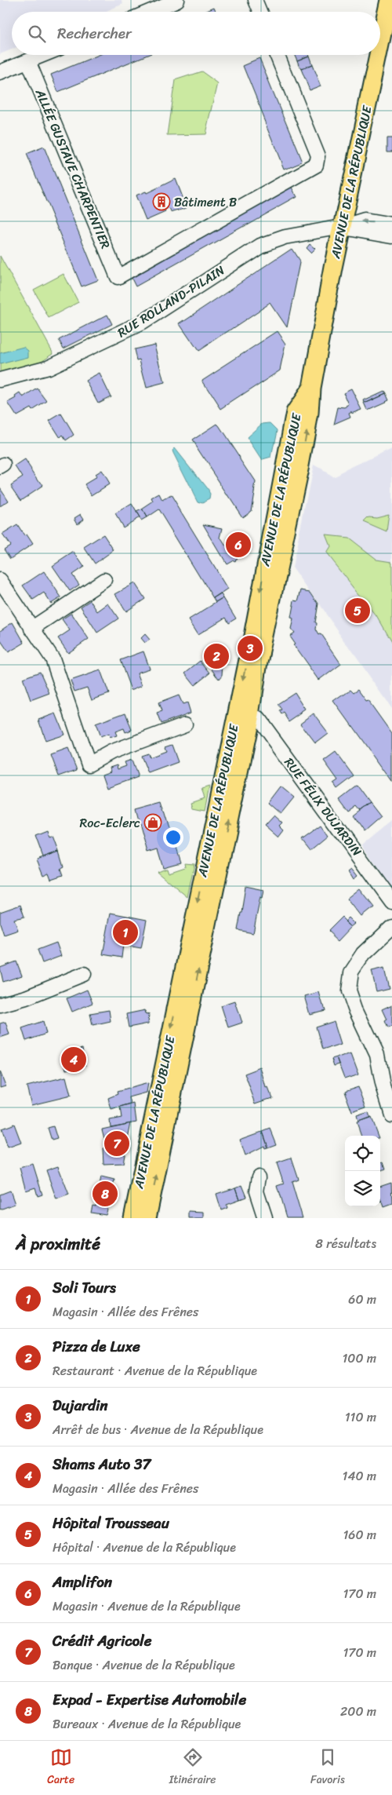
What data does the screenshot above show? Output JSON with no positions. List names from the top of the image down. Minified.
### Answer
{"streets":{"main road":["AVENUE DE LA RÉPUBLIQUE"],"street":["ALLÉE GUSTAVE CHARPENTIER","RUE ROLLAND-PILAIN","RUE FÉLIX DUJARDIN"]},"crossings":[["AVENUE DE LA RÉPUBLIQUE","RUE ROLLAND-PILAIN"],["AVENUE DE LA RÉPUBLIQUE","RUE FÉLIX DUJARDIN"]],"places":{"building":["Bâtiment B"],"shop":["Roc-Eclerc"]},"page":{"search":"Rechercher","pins":["6","5","3","2","1","4","7","8"],"heading":["À proximité","8 résultats"],"list":[{"mark":"1","name":"Soli Tours","note":"Magasin · Allée des Frênes","value":"60 m"},{"mark":"2","name":"Pizza de Luxe","note":"Restaurant · Avenue de la République","value":"100 m"},{"mark":"3","name":"Dujardin","note":"Arrêt de bus · Avenue de la République","value":"110 m"},{"mark":"4","name":"Shams Auto 37","note":"Magasin · Allée des Frênes","value":"140 m"},{"mark":"5","name":"Hôpital Trousseau","note":"Hôpital · Avenue de la République","value":"160 m"},{"mark":"6","name":"Amplifon","note":"Magasin · Avenue de la République","value":"170 m"},{"mark":"7","name":"Crédit Agricole","note":"Banque · Avenue de la République","value":"170 m"},{"mark":"8","name":"Expad - Expertise Automobile","note":"Bureaux · Avenue de la République","value":"200 m"}],"nav":["Carte","Itinéraire","Favoris"]}}
